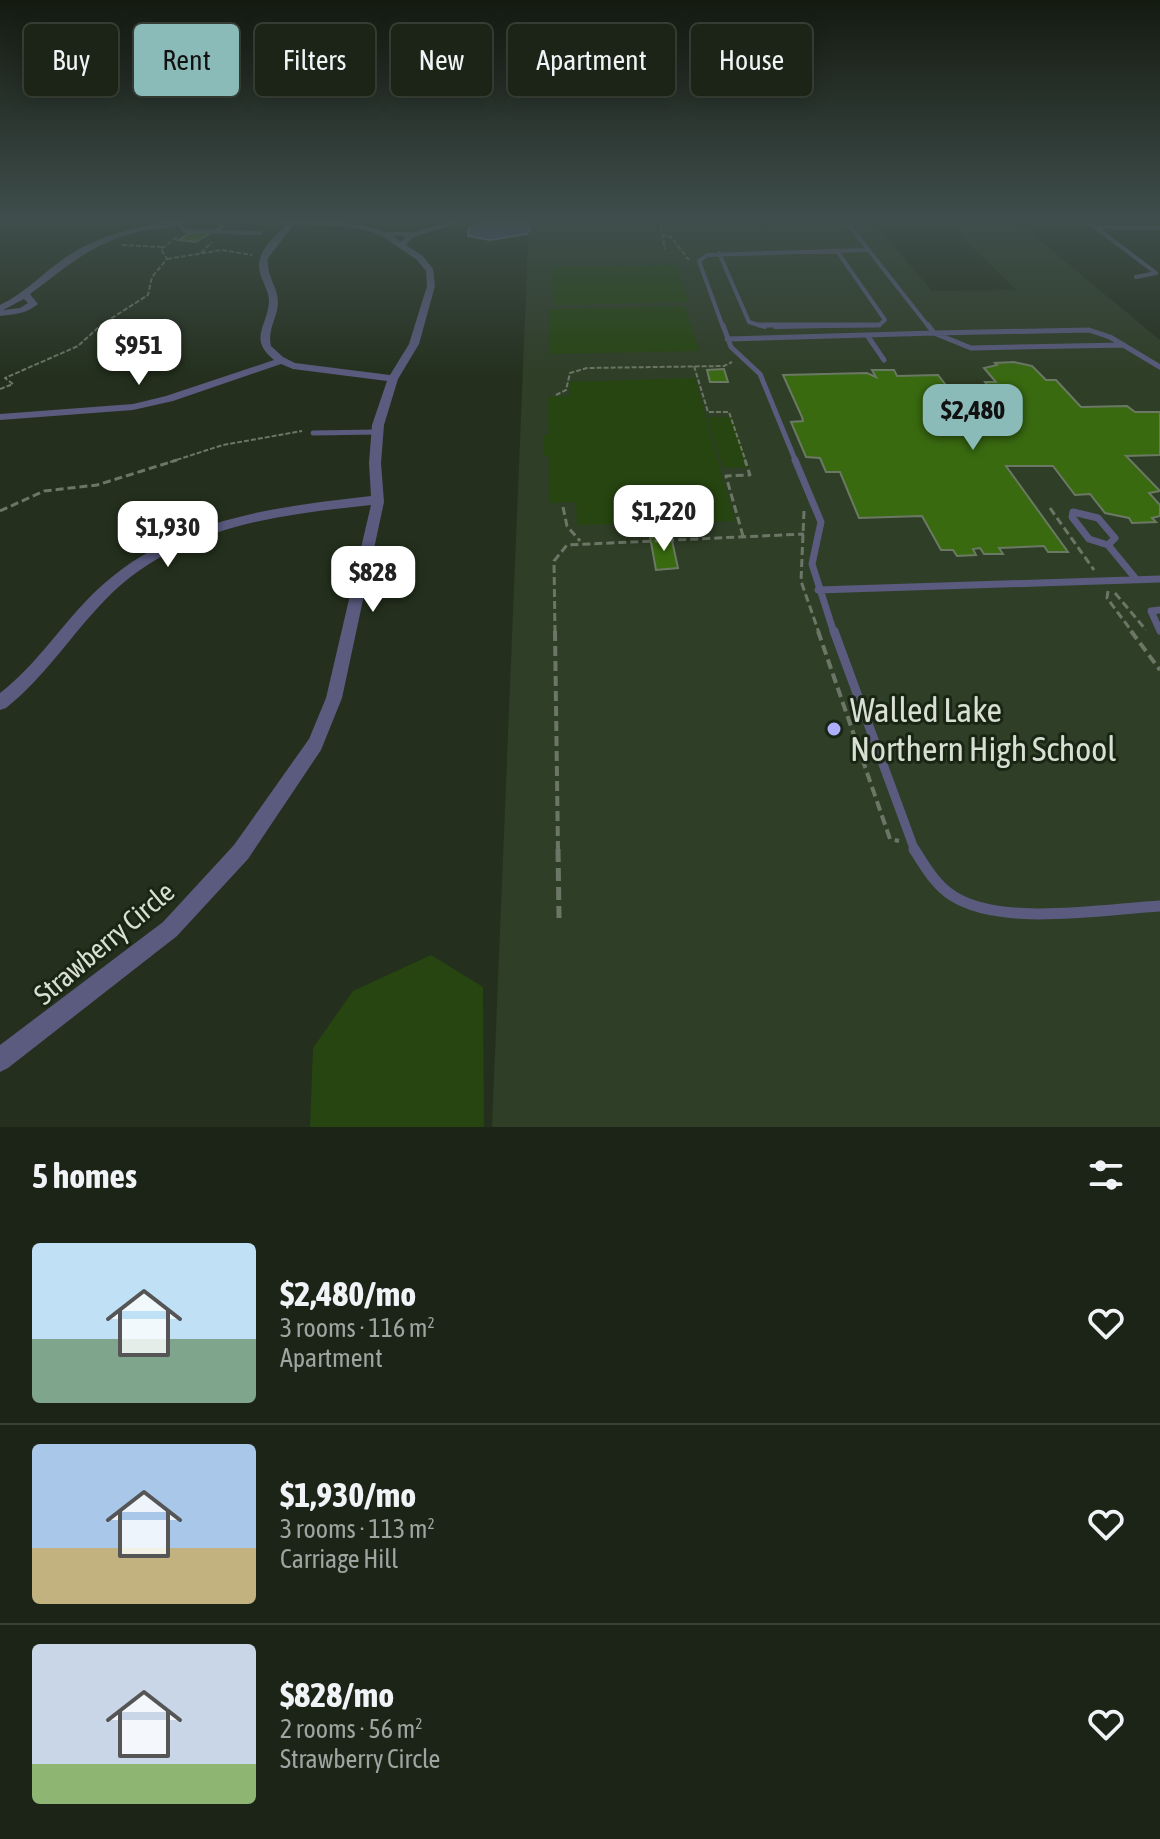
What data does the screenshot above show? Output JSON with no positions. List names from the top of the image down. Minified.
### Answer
{"streets":{"street":["Strawberry Circle"]},"places":["Walled Lake Northern High School"],"page":{"chip":["Buy","Rent","Filters","New","Apartment","House"],"price":["$951","$2,480","$1,220","$1,930","$828"],"heading":"5 homes","list":[{"name":"$2,480/mo","note":"3 rooms · 116 m² · Apartment"},{"name":"$1,930/mo","note":"3 rooms · 113 m² · Carriage Hill"},{"name":"$828/mo","note":"2 rooms · 56 m² · Strawberry Circle"}]}}
